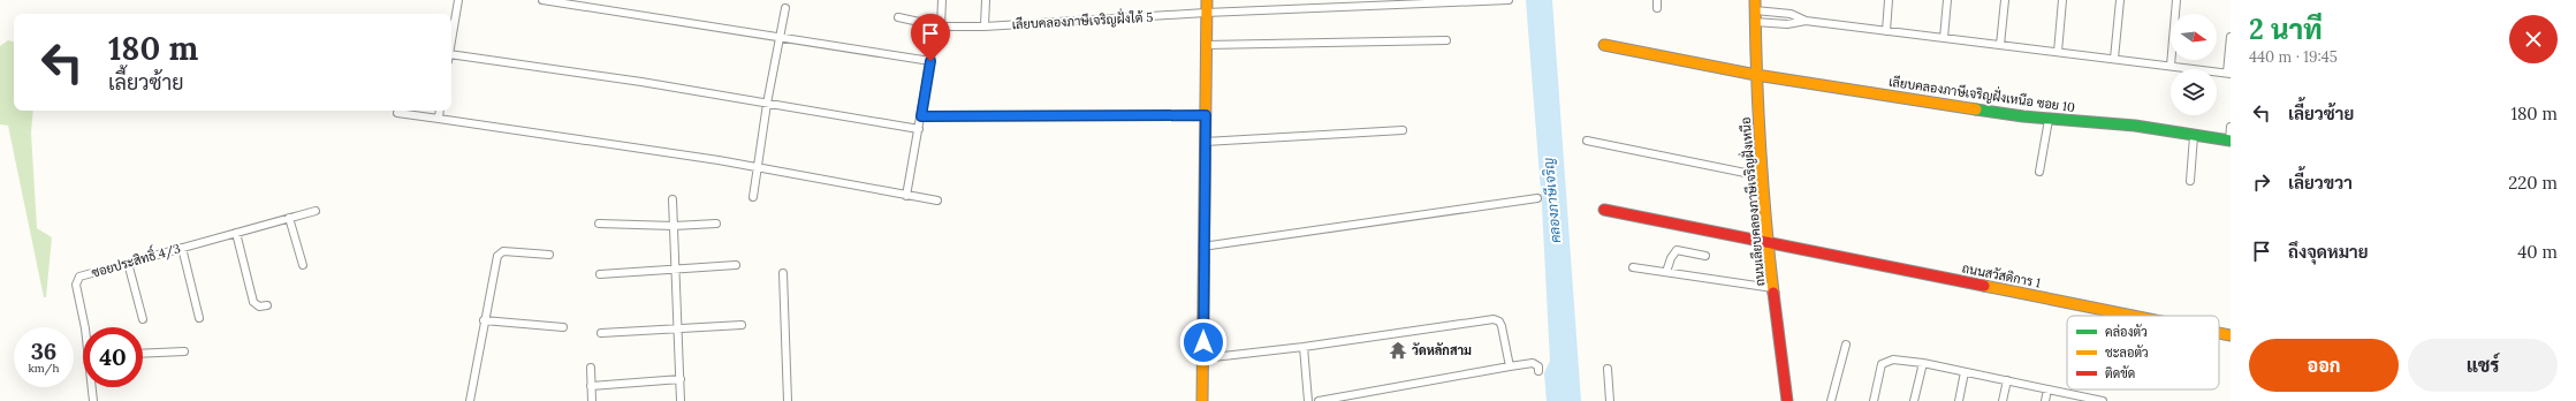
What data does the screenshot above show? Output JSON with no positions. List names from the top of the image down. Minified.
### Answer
{"streets":{"street":["เลียบคลองภาษีเจริญฝั่งใต้ 5","เลียบคลองภาษีเจริญฝั่งเหนือ ซอย 10","ถนนเลียบคลองภาษีเจริญฝั่งเหนือ","ซอยประสิทธิ์ 4/3","ถนนสวัสดิการ 1"]},"crossings":[["เลียบคลองภาษีเจริญฝั่งเหนือ ซอย 10","ถนนเลียบคลองภาษีเจริญฝั่งเหนือ"],["ถนนเลียบคลองภาษีเจริญฝั่งเหนือ","ถนนสวัสดิการ 1"]],"water":["คลองภาษีเจริญ"],"places":{"temple":["วัดหลักสาม"]},"legend":["คล่องตัว","ชะลอตัว","ติดขัด"],"north":"right","page":{"heading":["2 นาที","440 m · 19:45"],"turn":["180 m","เลี้ยวซ้าย"],"list":[{"name":"เลี้ยวซ้าย","value":"180 m"},{"name":"เลี้ยวขวา","value":"220 m"},{"name":"ถึงจุดหมาย","value":"40 m"}],"speed":"36 km/h","limit":"40","buttons":["ออก","แชร์"]}}
